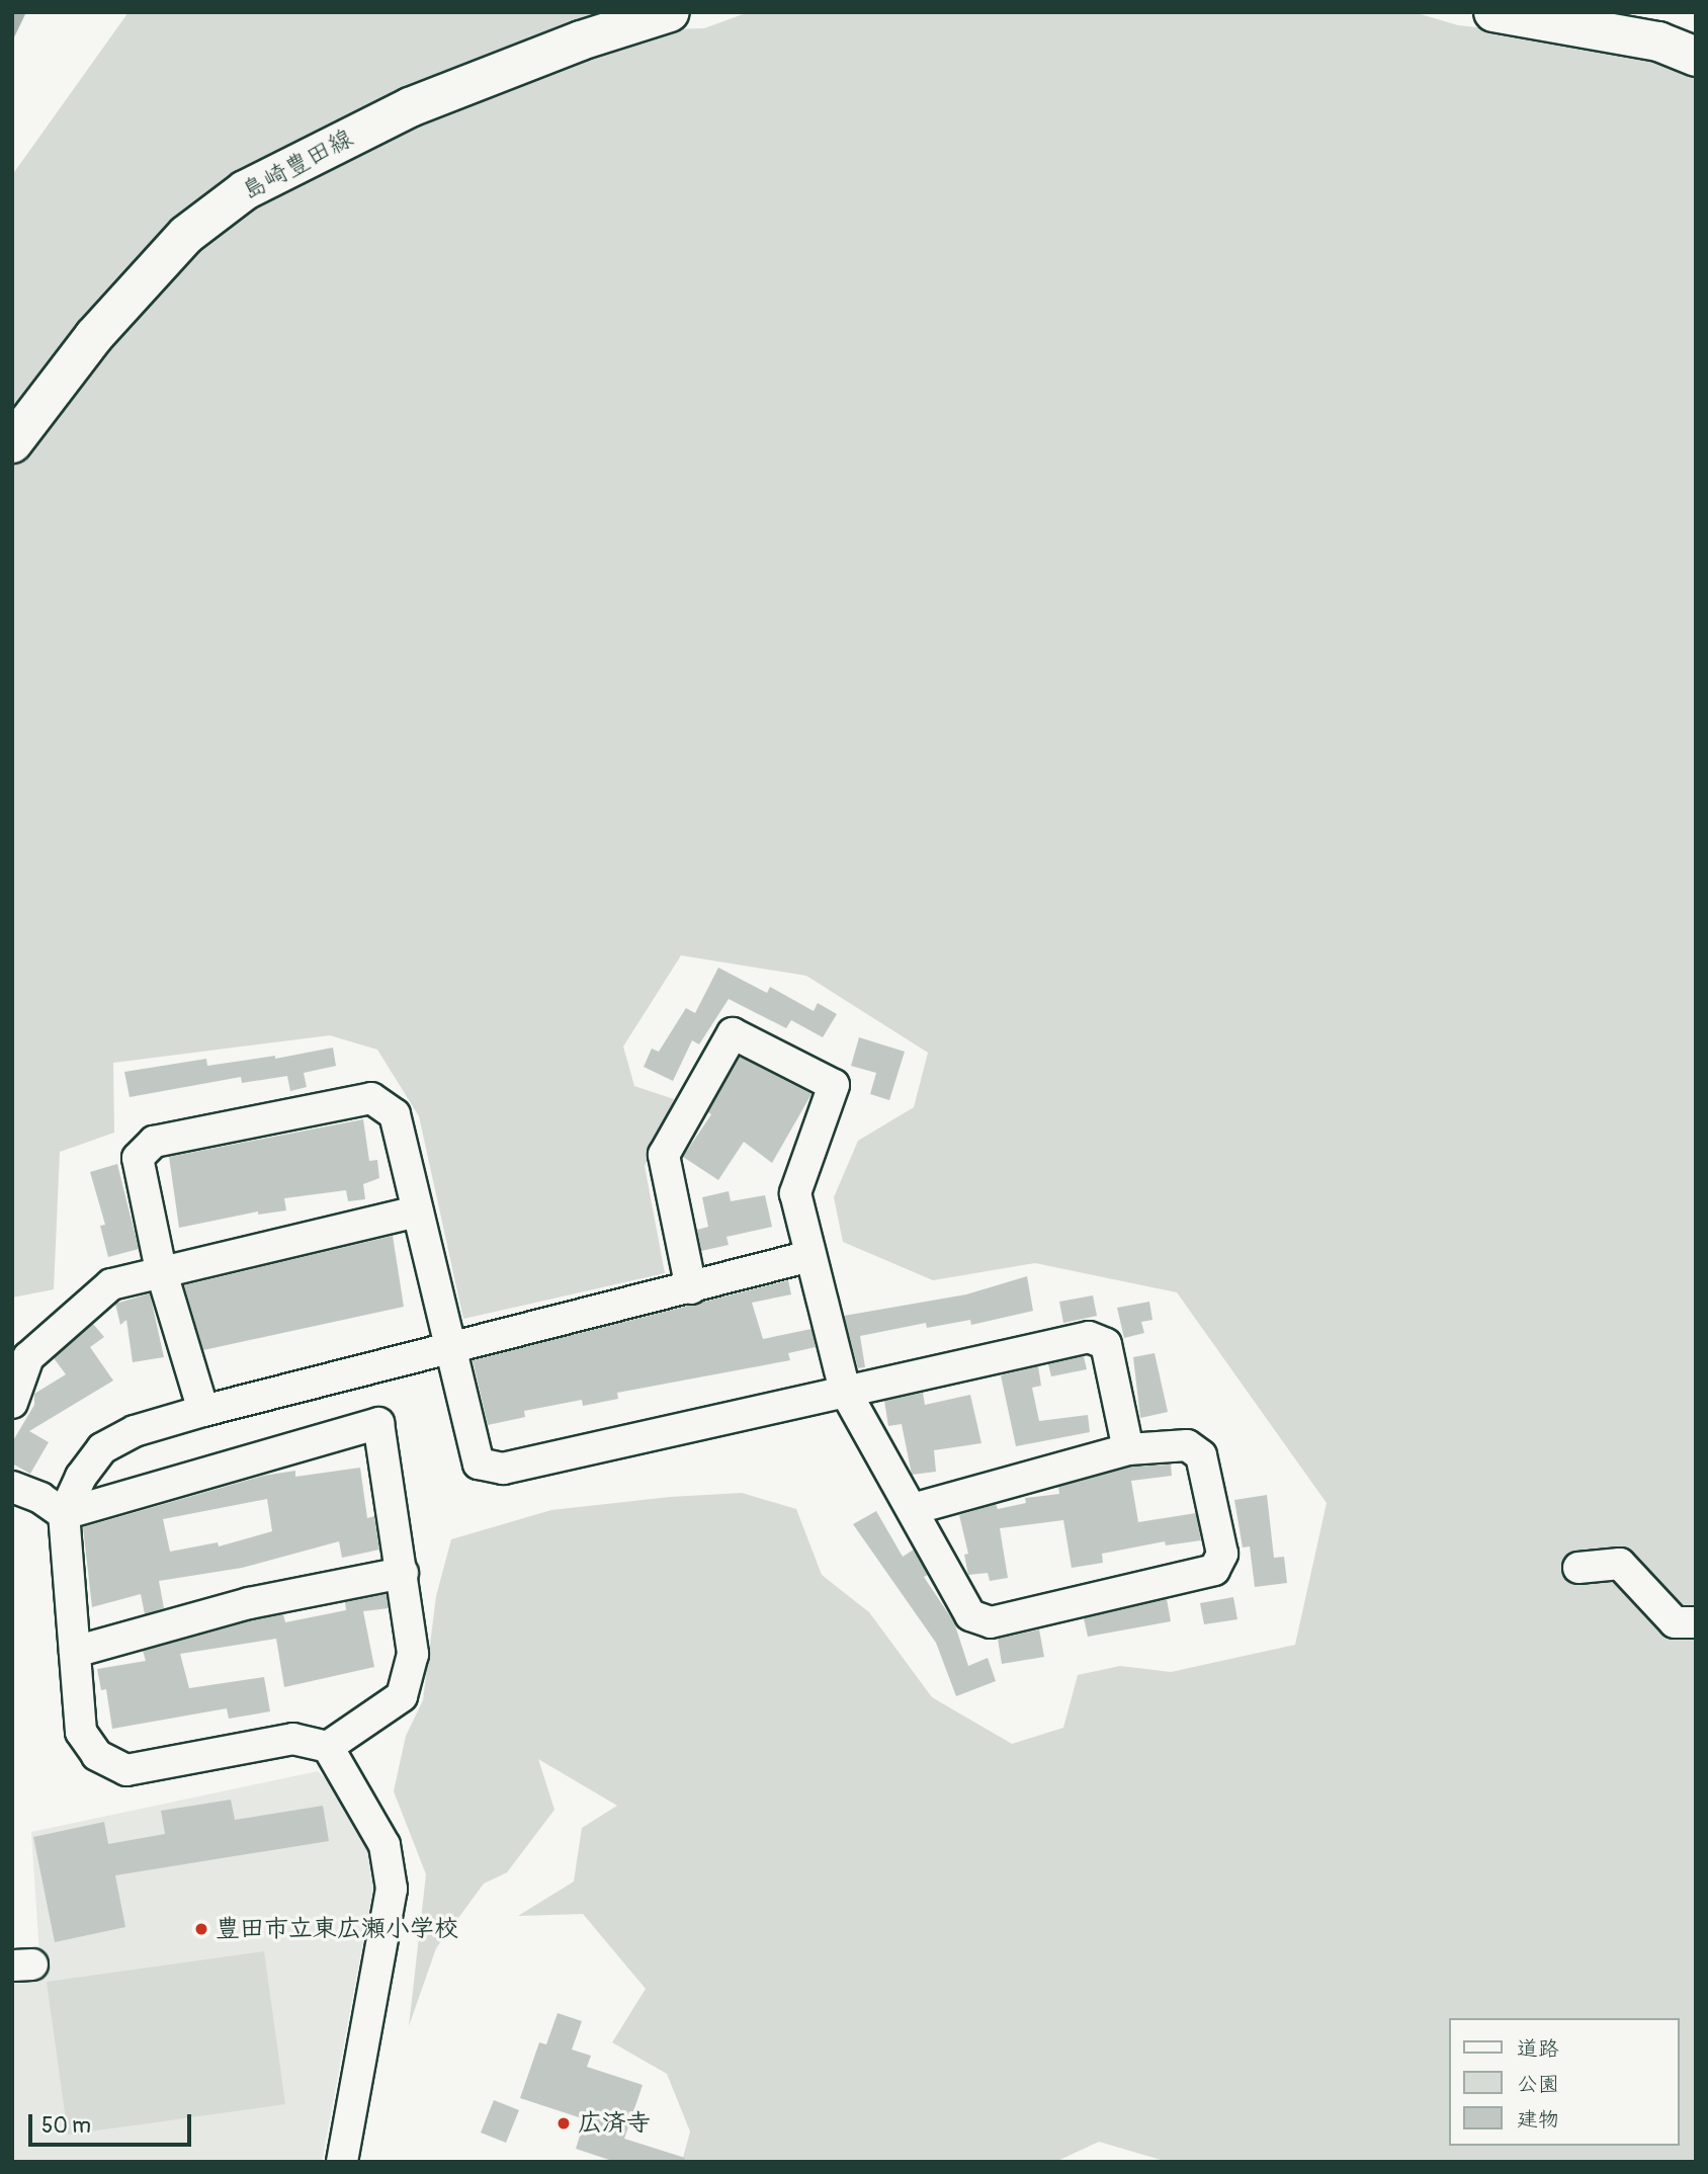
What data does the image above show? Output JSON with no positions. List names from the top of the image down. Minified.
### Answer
{"streets":{"main road":["島崎豊田線"]},"places":["豊田市立東広瀬小学校","広済寺"],"legend":["道路","公園","建物"],"scale_bar":"50 m"}
